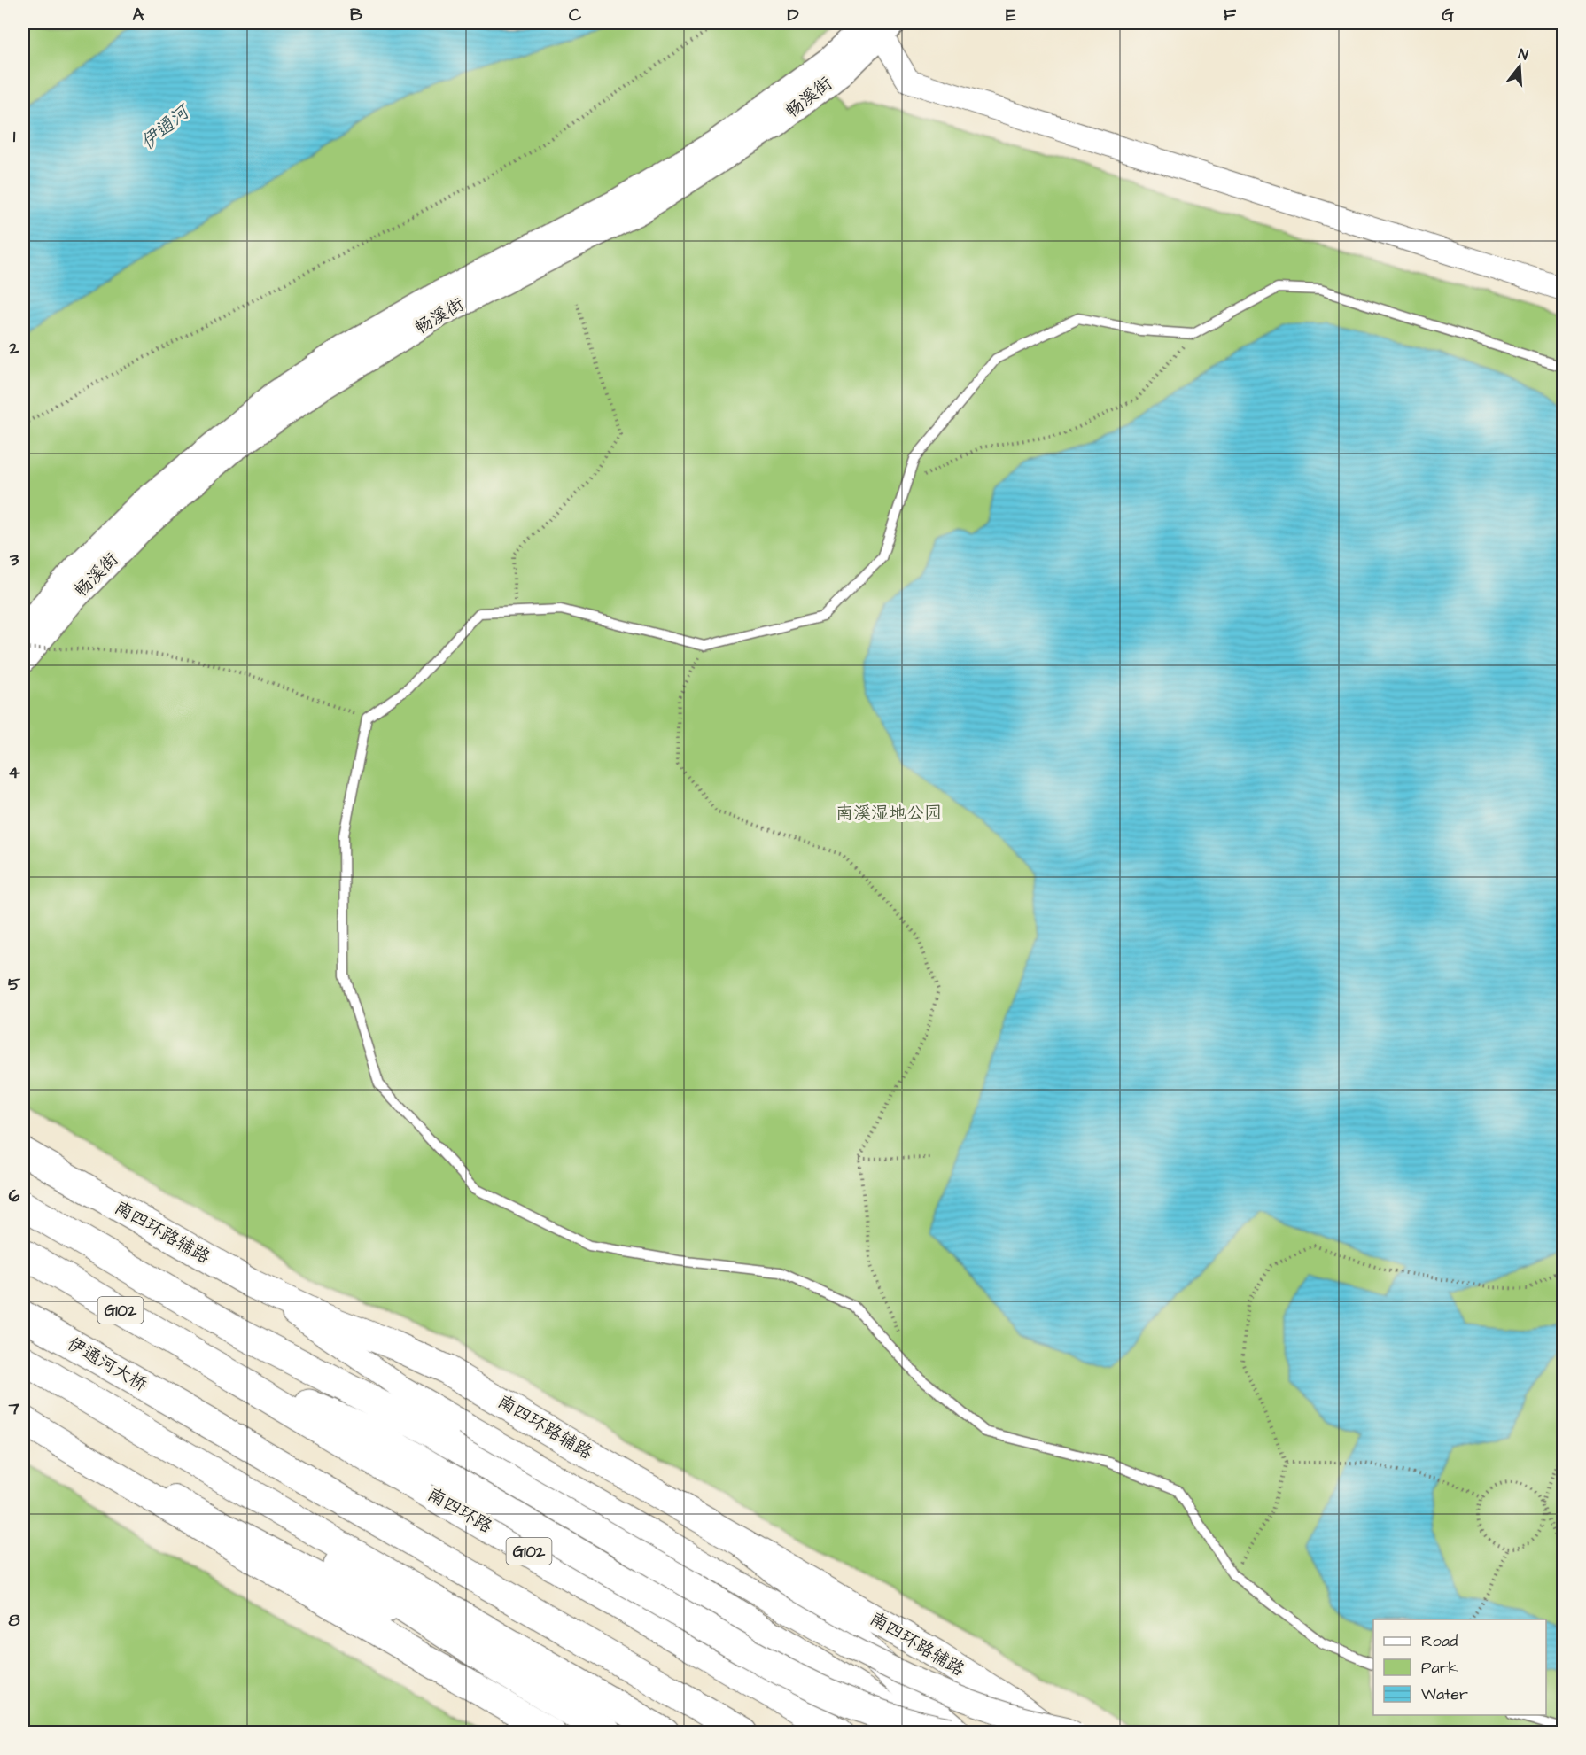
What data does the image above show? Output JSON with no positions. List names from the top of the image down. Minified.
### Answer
{"streets":{"highway":["G102","伊通河大桥","南四环路"],"main road":["畅溪街","南四环路辅路"]},"crossings":[["G102","南四环路"]],"water":["伊通河"],"parks":["南溪湿地公园"],"legend":["Road","Park","Water"],"north":"top","grid":{"columns":["A","B","C","D","E","F","G"],"rows":["1","2","3","4","5","6","7","8"]}}
